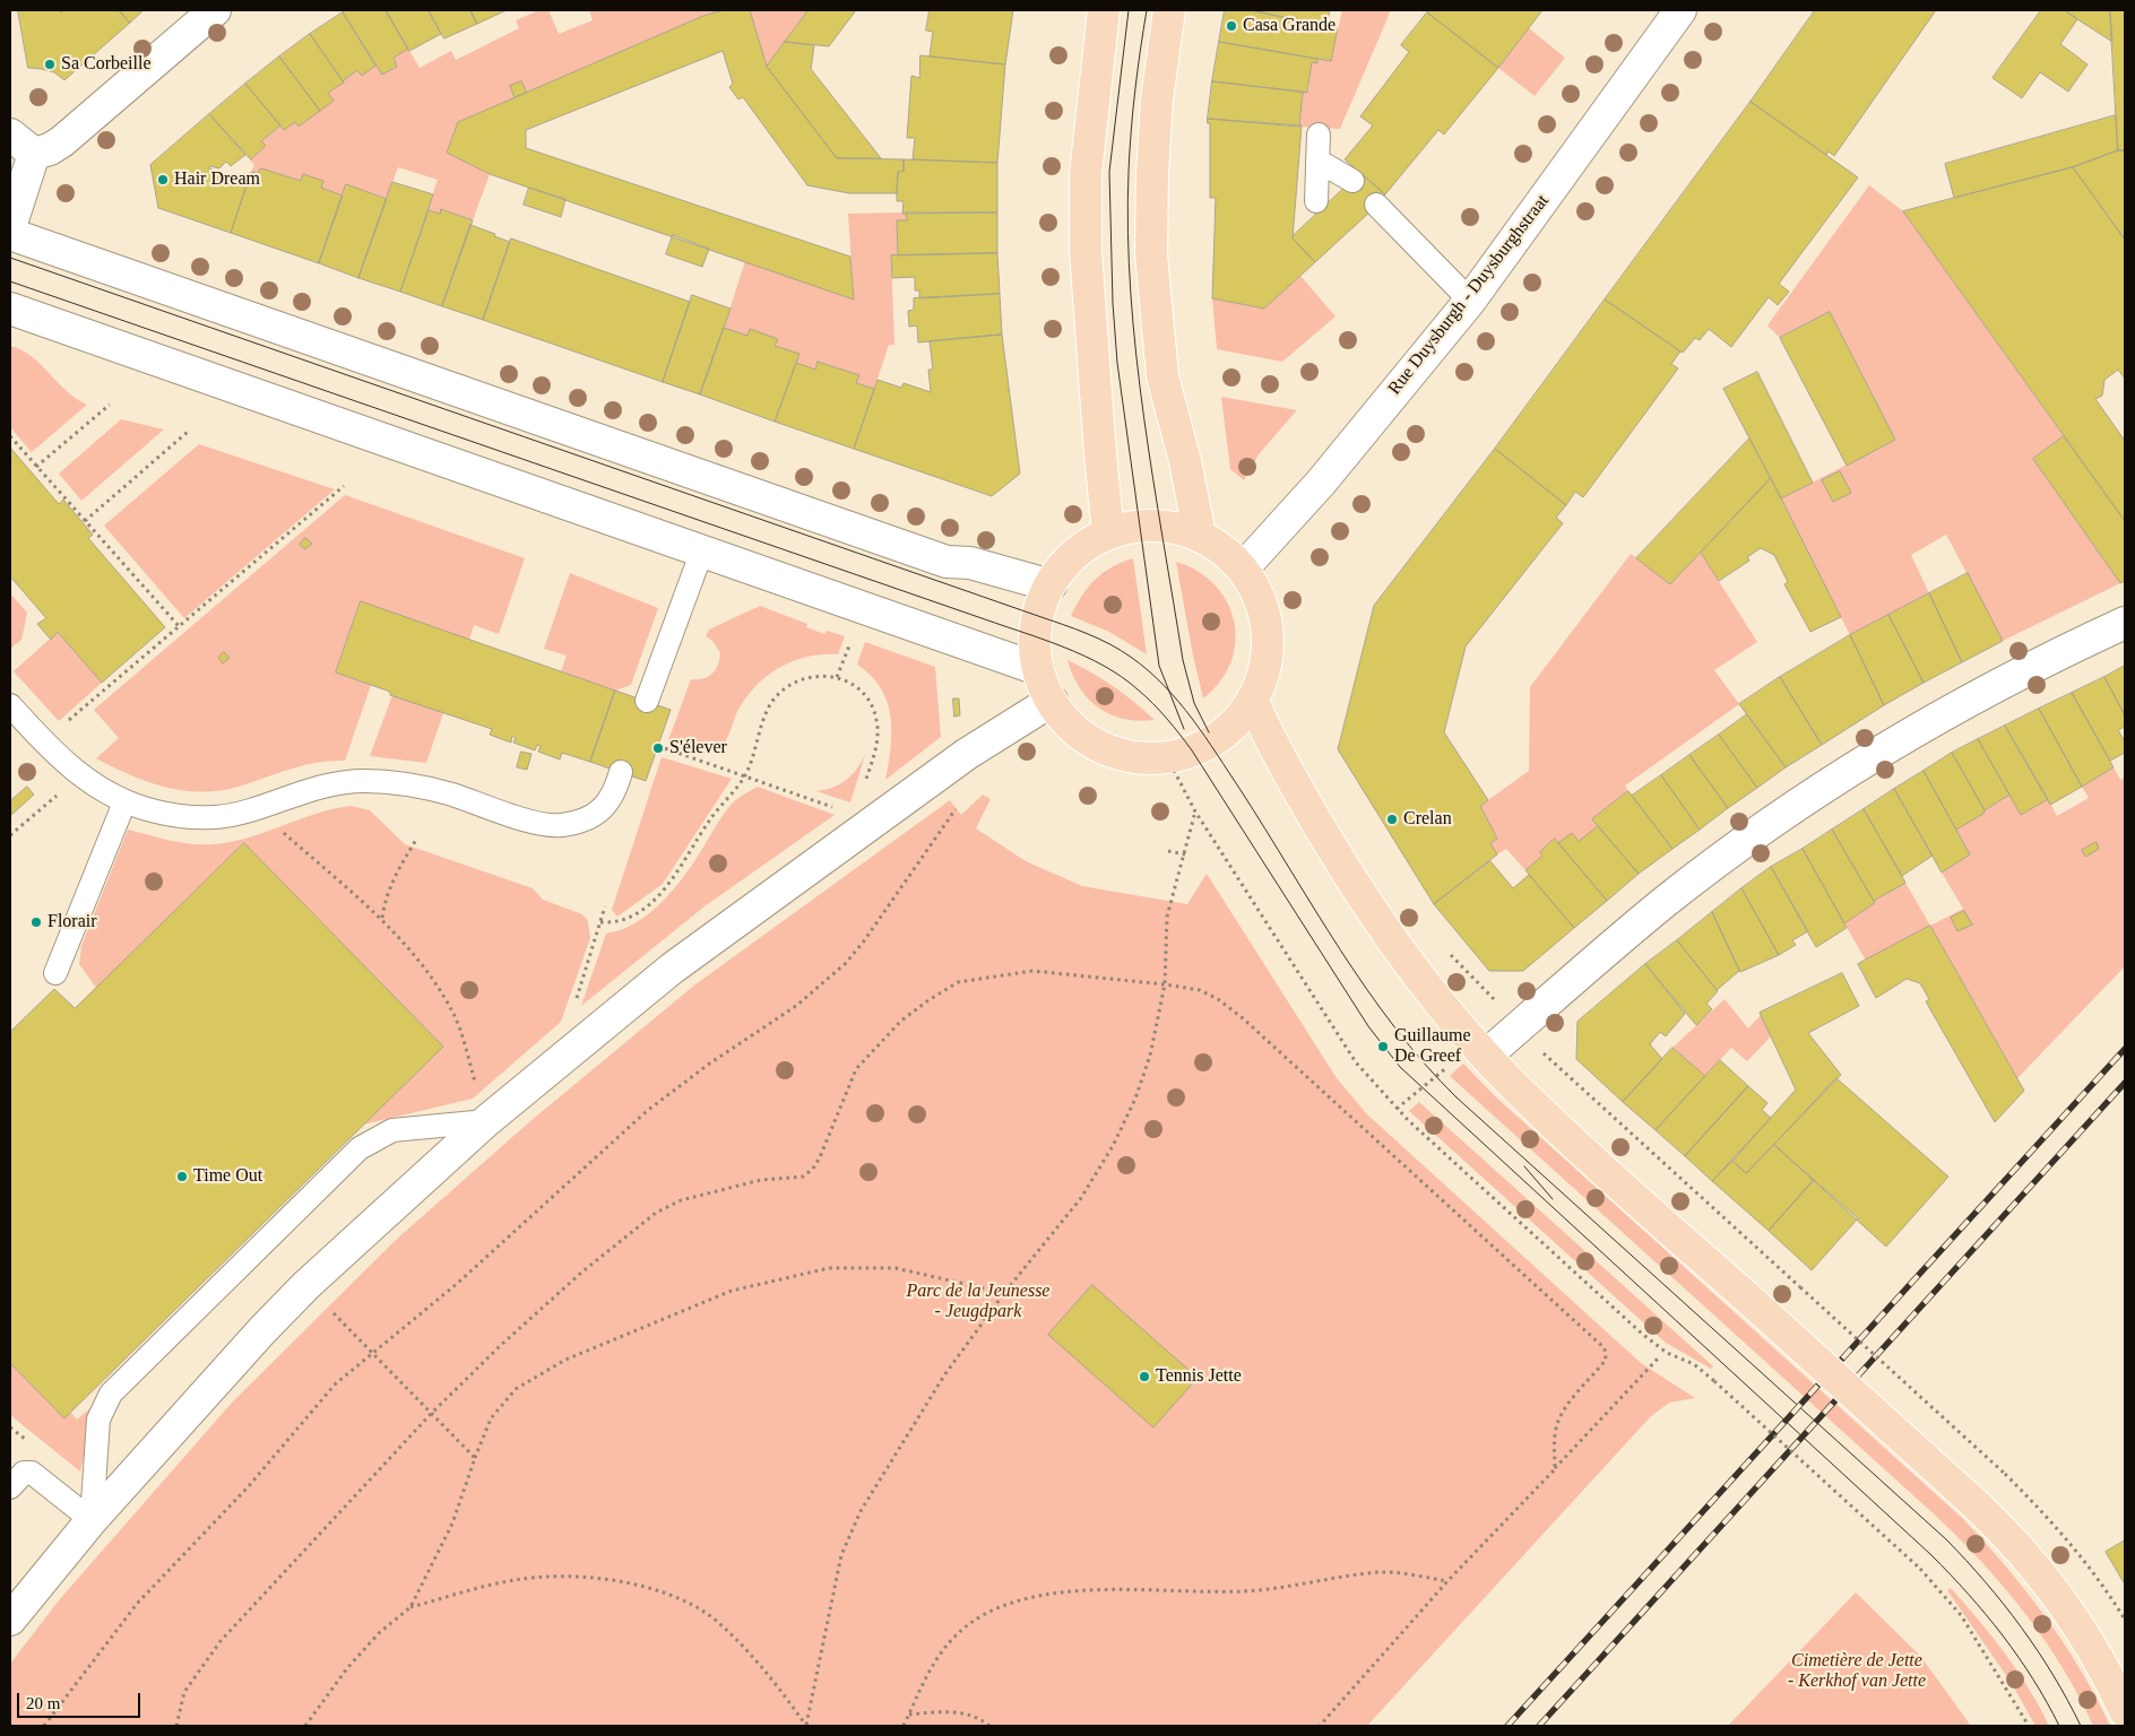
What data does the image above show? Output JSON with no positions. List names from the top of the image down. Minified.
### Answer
{"streets":{"street":["Rue Duysburgh - Duysburghstraat"]},"parks":["Parc de la Jeunesse - Jeugdpark","Cimetière de Jette - Kerkhof van Jette"],"places":["Casa Grande","Sa Corbeille","Hair Dream","S'élever","Crelan","Florair","Guillaume De Greef","Time Out","Tennis Jette"],"scale_bar":"20 m"}
